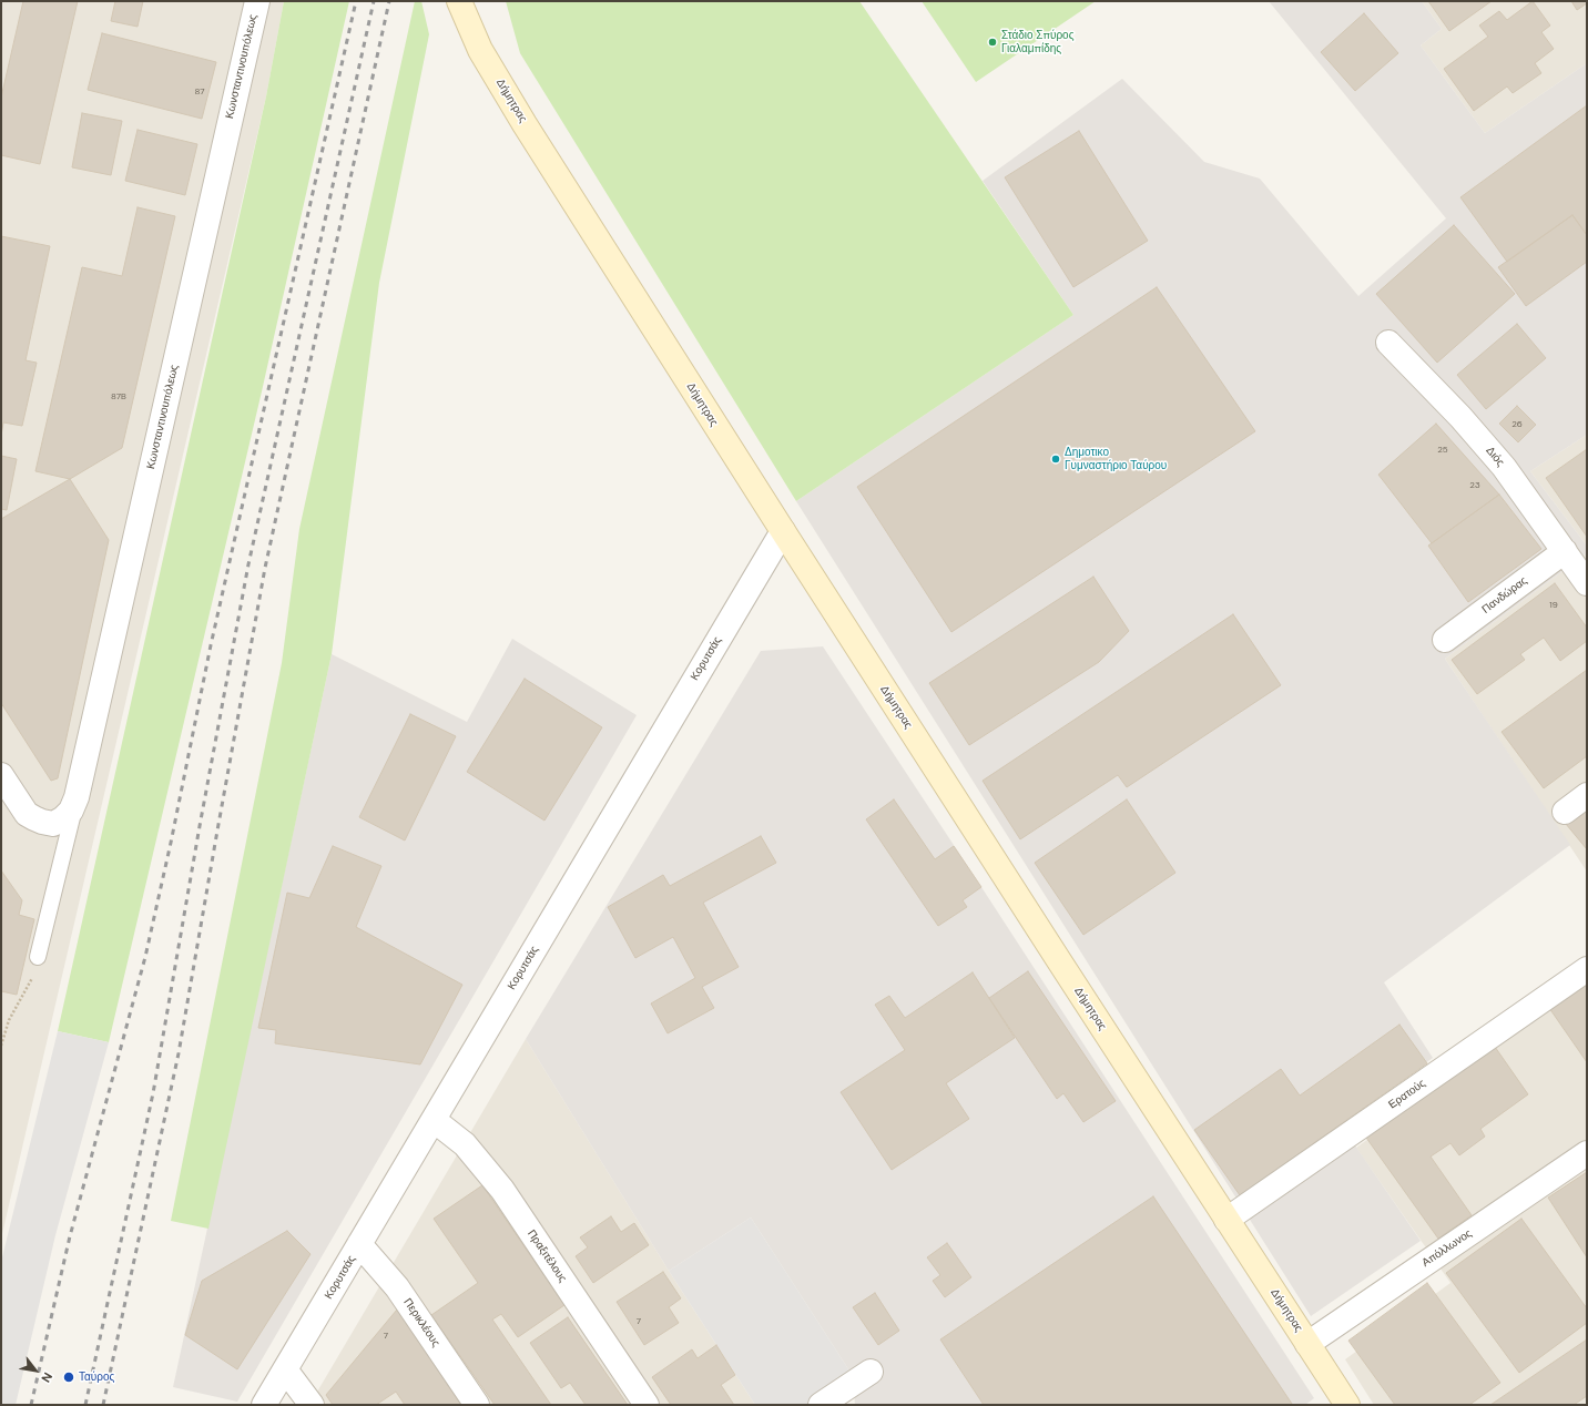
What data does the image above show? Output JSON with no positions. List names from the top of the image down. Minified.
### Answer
{"streets":{"street":["Κωνσταντινουπόλεως","Δήμητρας","Διός","Πανδώρας","Κορυτσάς","Ερατούς","Απόλλωνος","Πραξιτέλους","Περικλέους"]},"crossings":[["Δήμητρας","Κορυτσάς"],["Δήμητρας","Ερατούς"],["Δήμητρας","Απόλλωνος"],["Διός","Πανδώρας"],["Κορυτσάς","Πραξιτέλους"],["Κορυτσάς","Περικλέους"]],"places":["Στάδιο Σπύρος Γιαλαμπίδης","Δημοτικο Γυμναστήριο Ταύρου","Ταύρος"],"house_numbers":["87","87B","26","25","23","19","7","7"],"north":"bottom right"}
